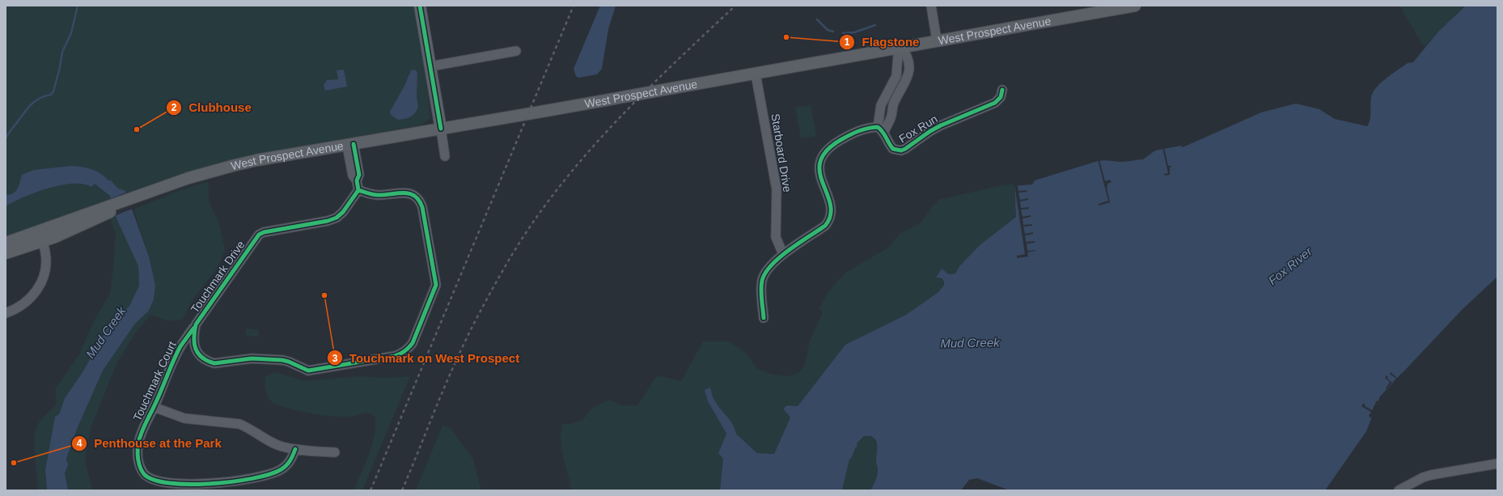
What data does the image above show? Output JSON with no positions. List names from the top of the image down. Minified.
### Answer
{"streets":{"main road":["West Prospect Avenue"],"street":["Fox Run","Starboard Drive","Touchmark Drive","Touchmark Court"]},"crossings":[["West Prospect Avenue","Starboard Drive"],["Touchmark Drive","Touchmark Court"]],"water":["Fox River","Mud Creek"],"places":["Flagstone","Clubhouse","Touchmark on West Prospect","Penthouse at the Park"]}
